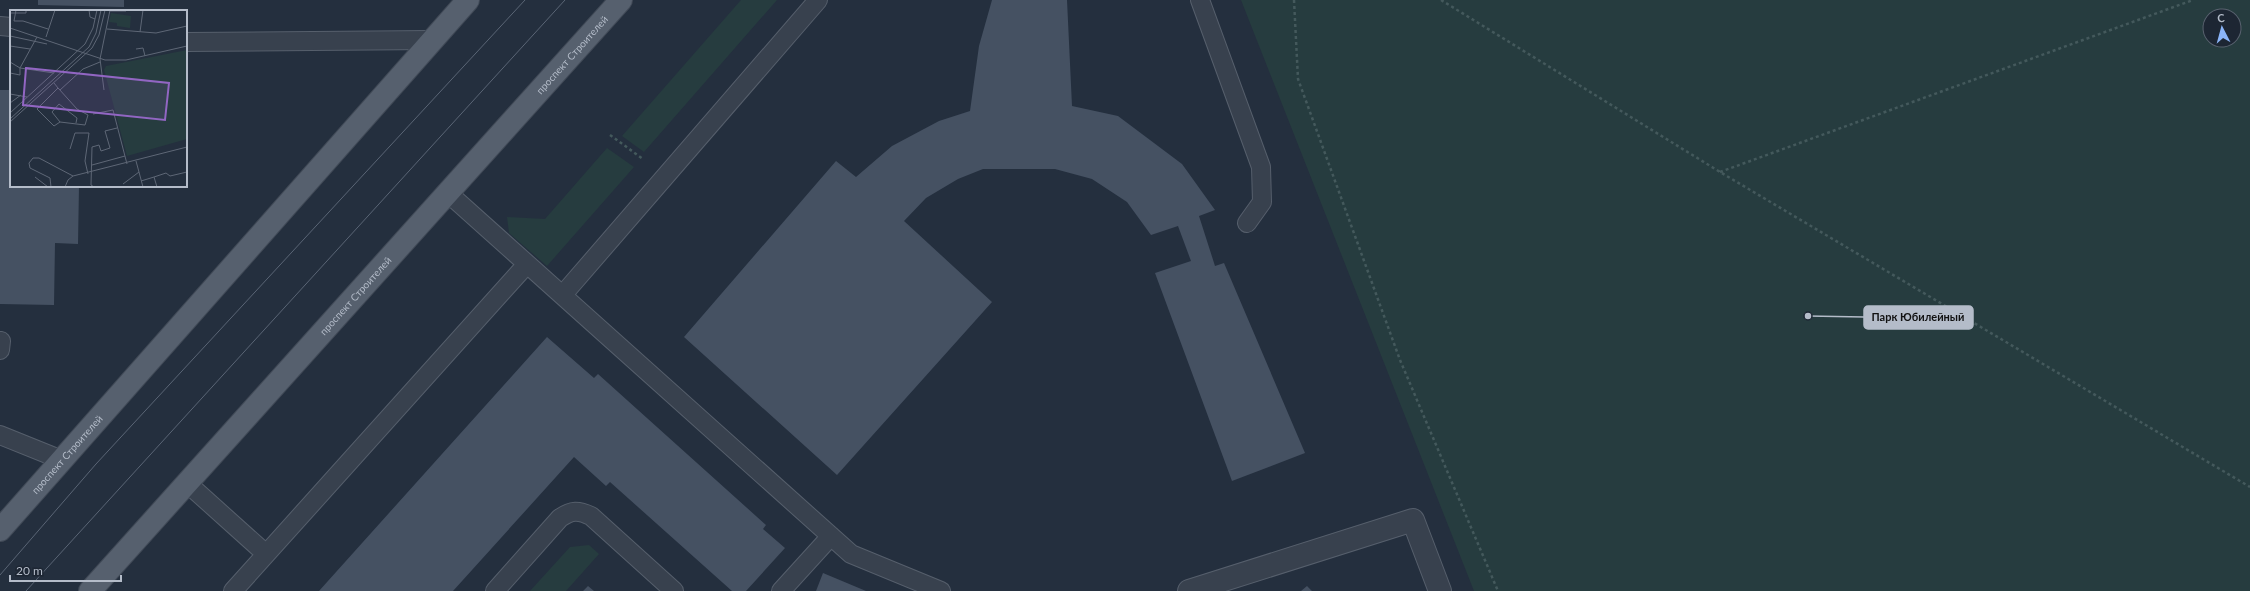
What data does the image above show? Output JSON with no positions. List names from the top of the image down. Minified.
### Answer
{"streets":{"main road":["проспект Строителей"]},"places":["Парк Юбилейный"],"scale_bar":"20 m","north":"top"}
